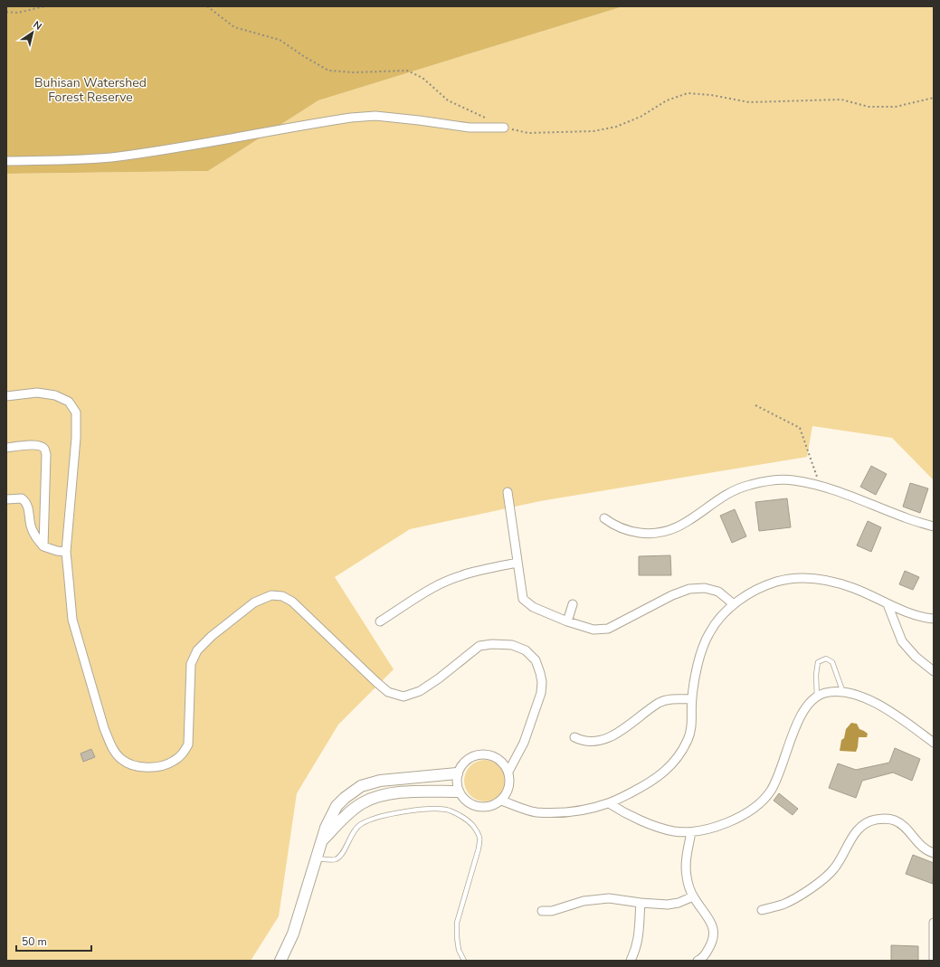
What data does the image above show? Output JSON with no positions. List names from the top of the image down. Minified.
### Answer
{"parks":["Buhisan Watershed Forest Reserve"],"scale_bar":"50 m","north":"top right"}
